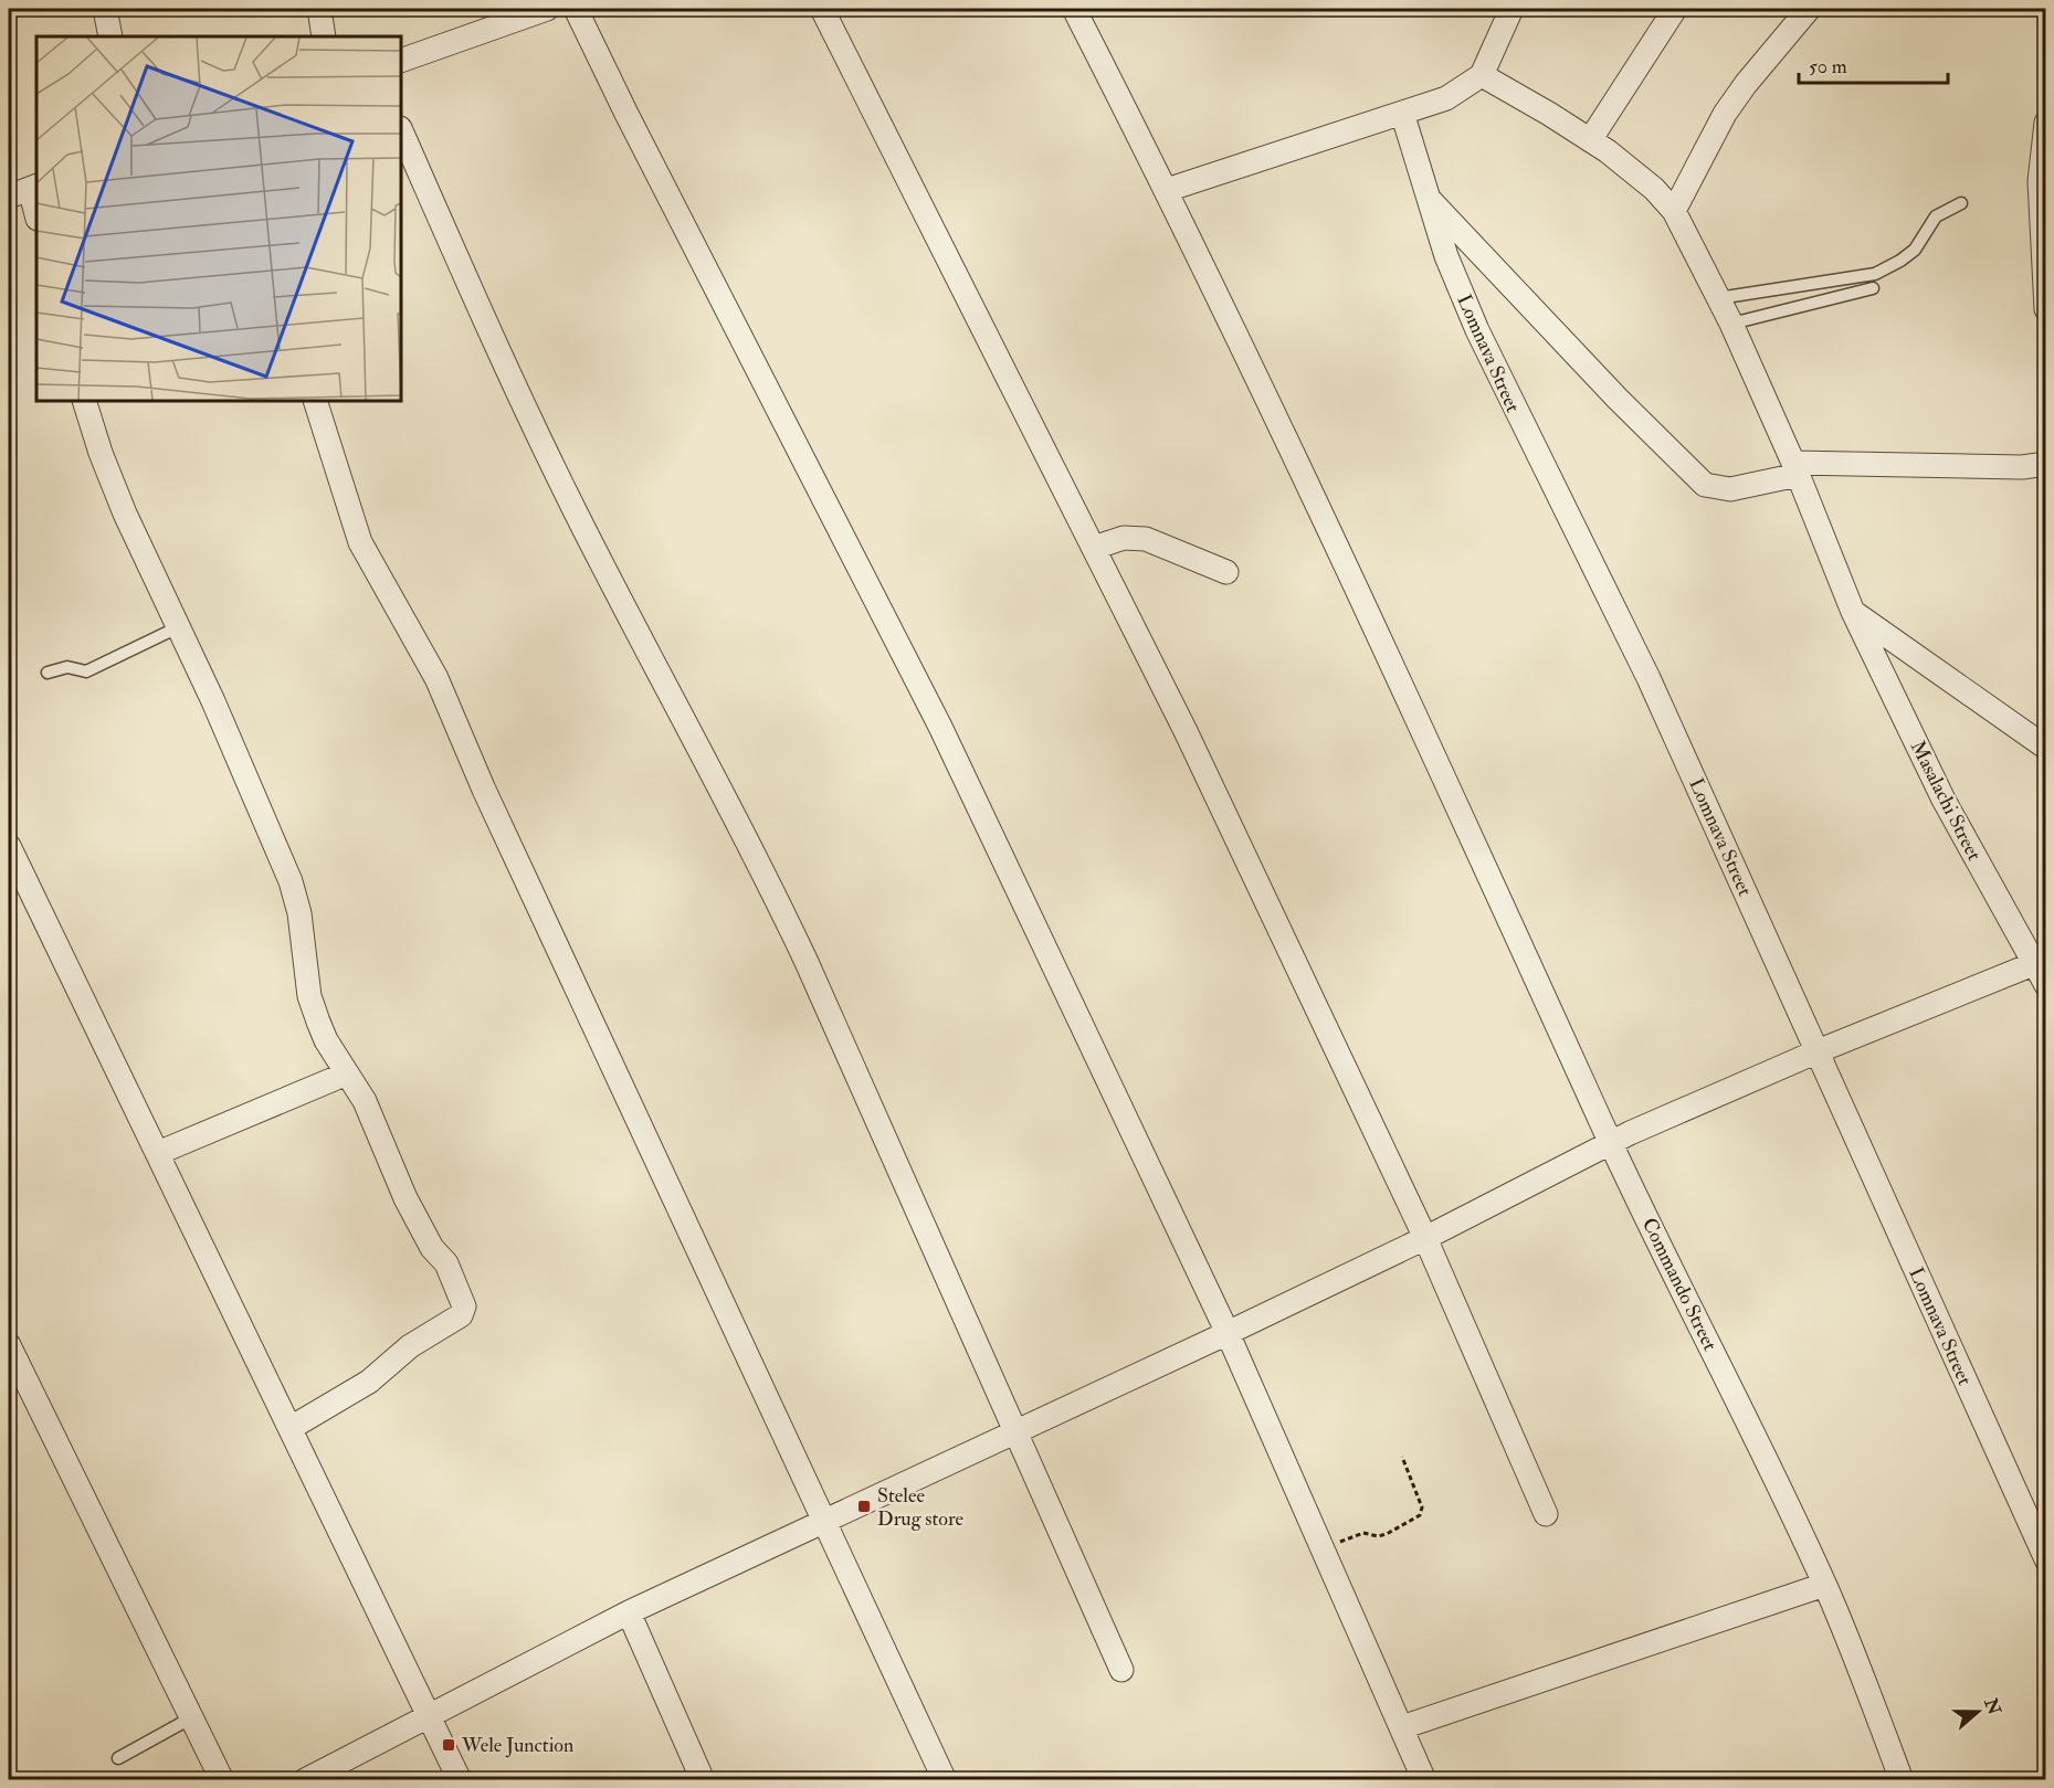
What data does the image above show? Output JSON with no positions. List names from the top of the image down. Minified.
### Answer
{"streets":{"street":["Lomnava Street","Masalachi Street","Commando Street"]},"places":{"transit":["Stelee Drug store","Wele Junction"]},"scale_bar":"50 m","north":"right"}
